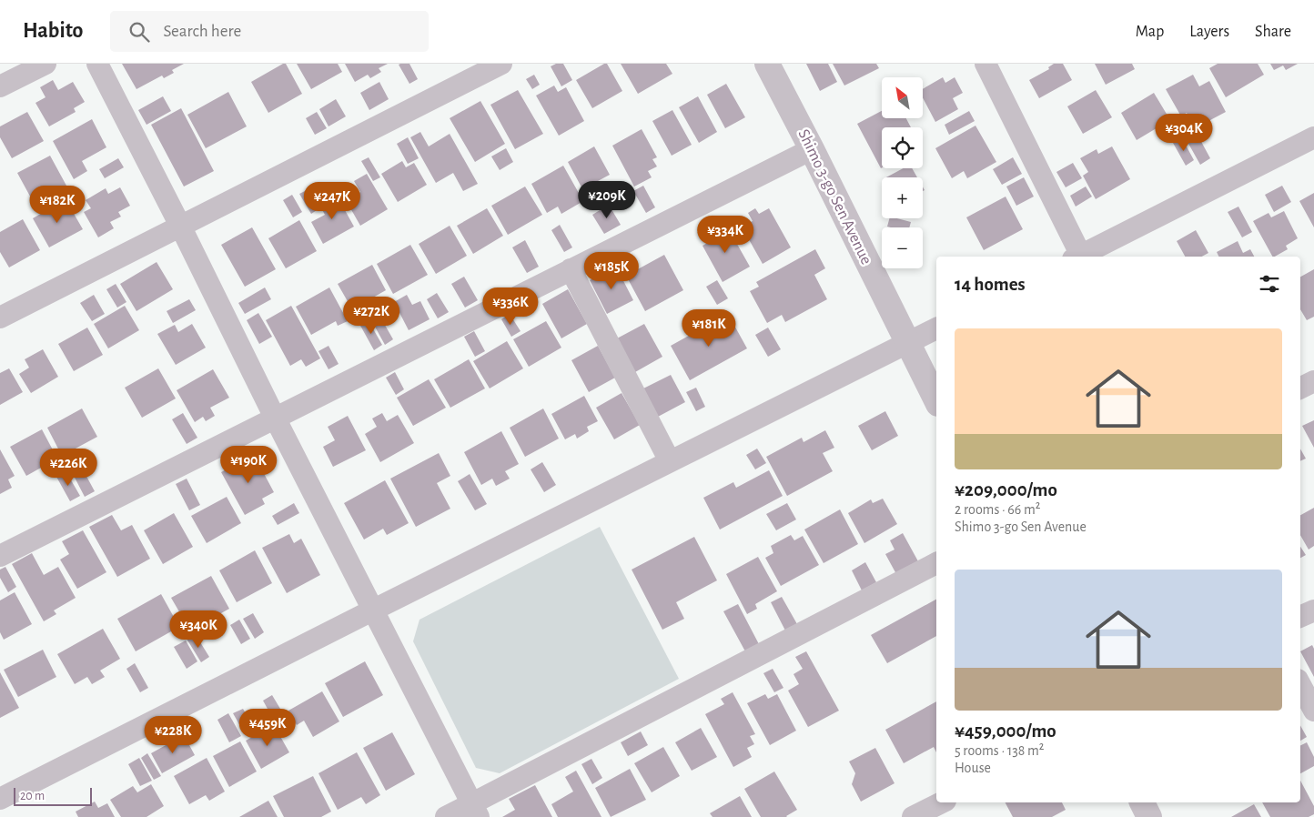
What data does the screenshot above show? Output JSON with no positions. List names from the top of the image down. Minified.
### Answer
{"streets":{"street":["Shimo 3-go Sen Avenue"]},"scale_bar":"20 m","north":"top left","page":{"header":"Habito","search":"Search here","nav":["Map","Layers","Share"],"map_buttons":["+","−"],"price":["¥304K","¥209K","¥247K","¥182K","¥334K","¥185K","¥336K","¥272K","¥181K","¥190K","¥226K","¥340K","¥459K","¥228K"],"heading":"14 homes","list":[{"name":"¥209,000/mo","note":"2 rooms · 66 m² · Shimo 3-go Sen Avenue"},{"name":"¥459,000/mo","note":"5 rooms · 138 m² · House"}],"scale":"20 m"}}
